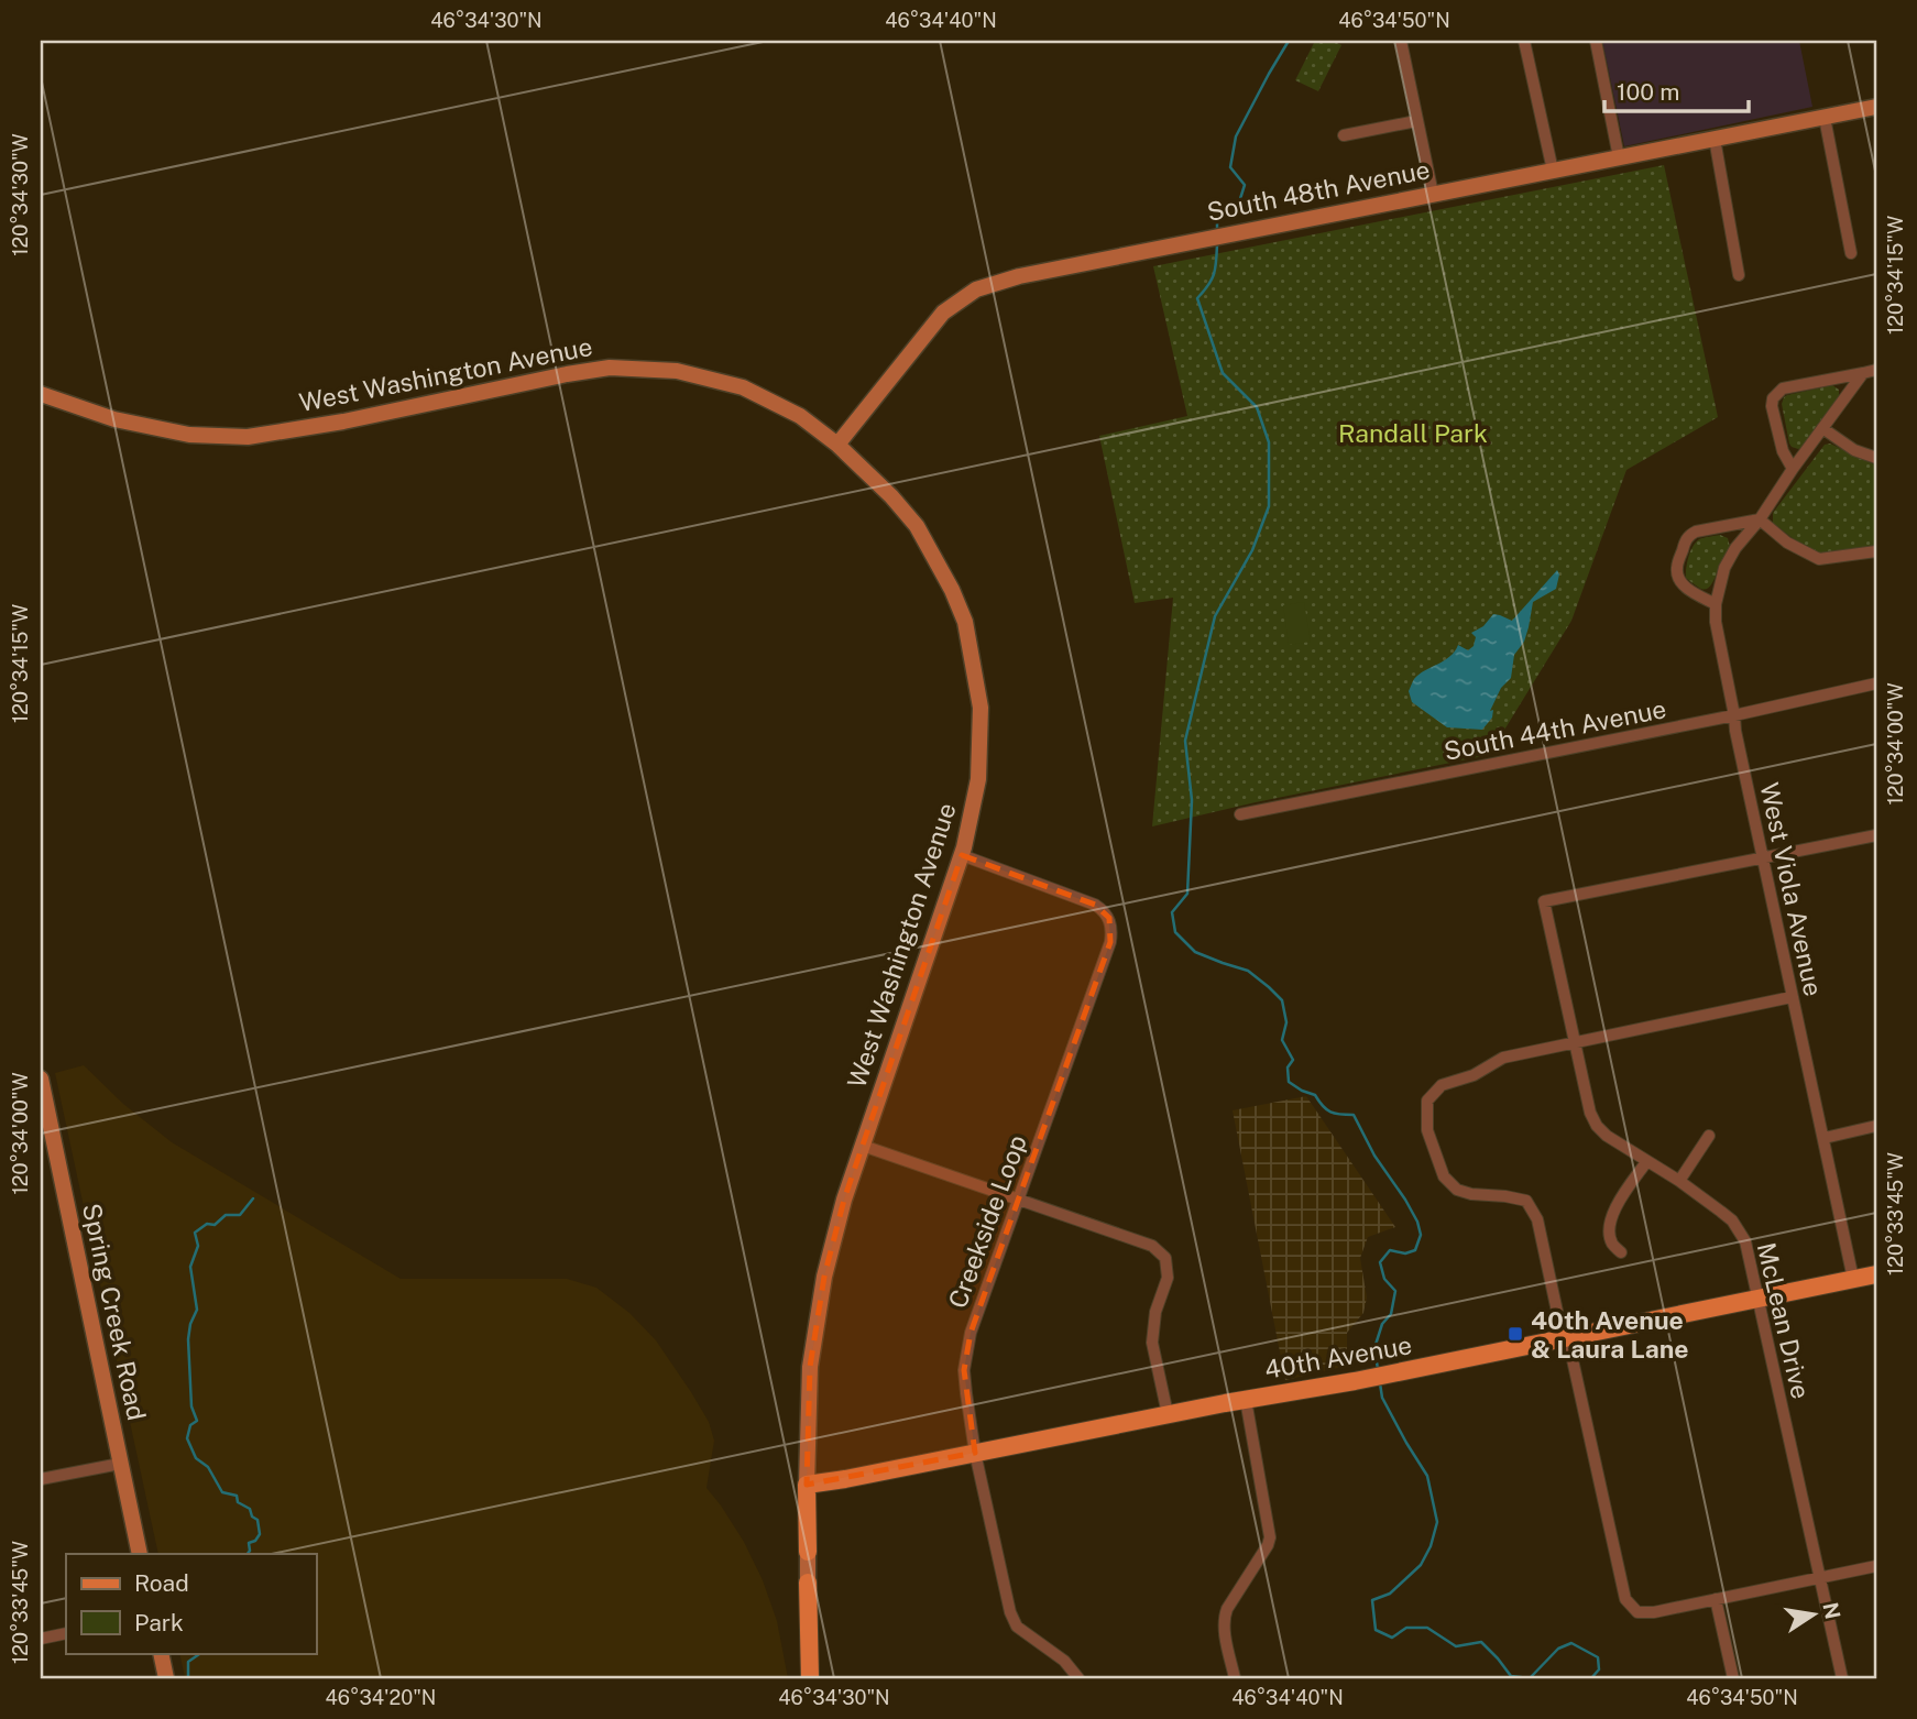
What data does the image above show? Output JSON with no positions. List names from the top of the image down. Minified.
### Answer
{"streets":{"main road":["South 48th Avenue","West Washington Avenue","Spring Creek Road","40th Avenue"],"street":["South 44th Avenue","West Viola Avenue","Creekside Loop","McLean Drive"]},"crossings":[["South 48th Avenue","West Washington Avenue"],["West Washington Avenue","Creekside Loop"],["West Washington Avenue","40th Avenue"],["South 44th Avenue","West Viola Avenue"],["West Viola Avenue","McLean Drive"],["West Viola Avenue","40th Avenue"],["Creekside Loop","40th Avenue"],["McLean Drive","40th Avenue"]],"parks":["Randall Park"],"places":{"transit":["40th Avenue & Laura Lane"]},"legend":["Road","Park"],"scale_bar":"100 m","north":"right","coordinates":["46°34'30\"N","46°34'40\"N","46°34'50\"N","120°34'30\"W","120°34'15\"W","120°34'00\"W","120°33'45\"W","46°34'20\"N"]}
